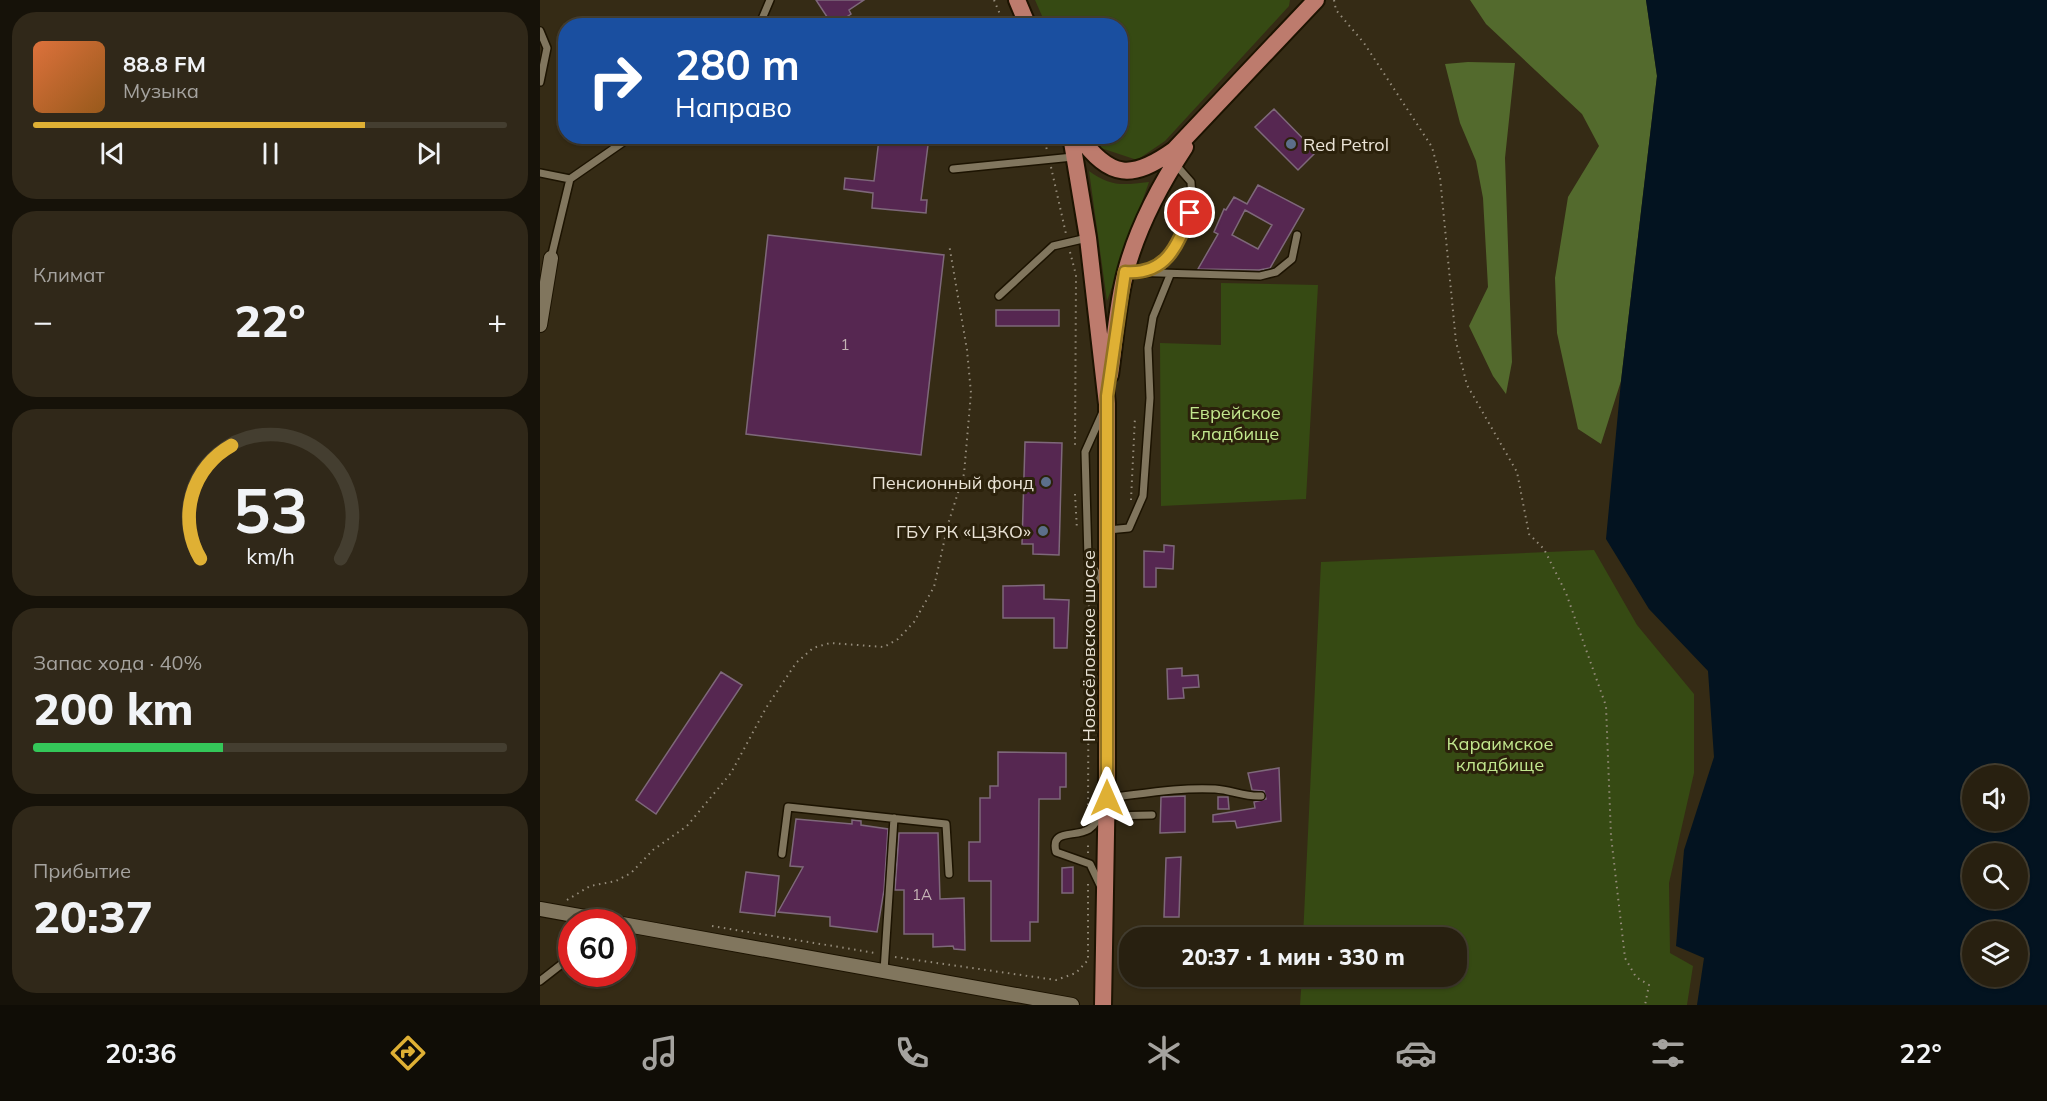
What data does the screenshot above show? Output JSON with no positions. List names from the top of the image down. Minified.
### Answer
{"streets":{"main road":["Новосёловское шоссе"]},"parks":["Еврейское кладбище","Караимское кладбище"],"places":["Red Petrol","Пенсионный фонд","ГБУ РК «ЦЗКО»"],"house_numbers":["1","1А"],"page":{"turn":["280 m","Направо"],"song":["88.8 FM","Музыка"],"tile":["Климат",["Запас хода · 40%","200 km"],["Прибытие","20:37"]],"heat":["−","22°","+"],"limit":"60","trip":"20:37 · 1 мин · 330 m","tabs":["20:36","22°"],"gauge":["53","km/h"]}}
